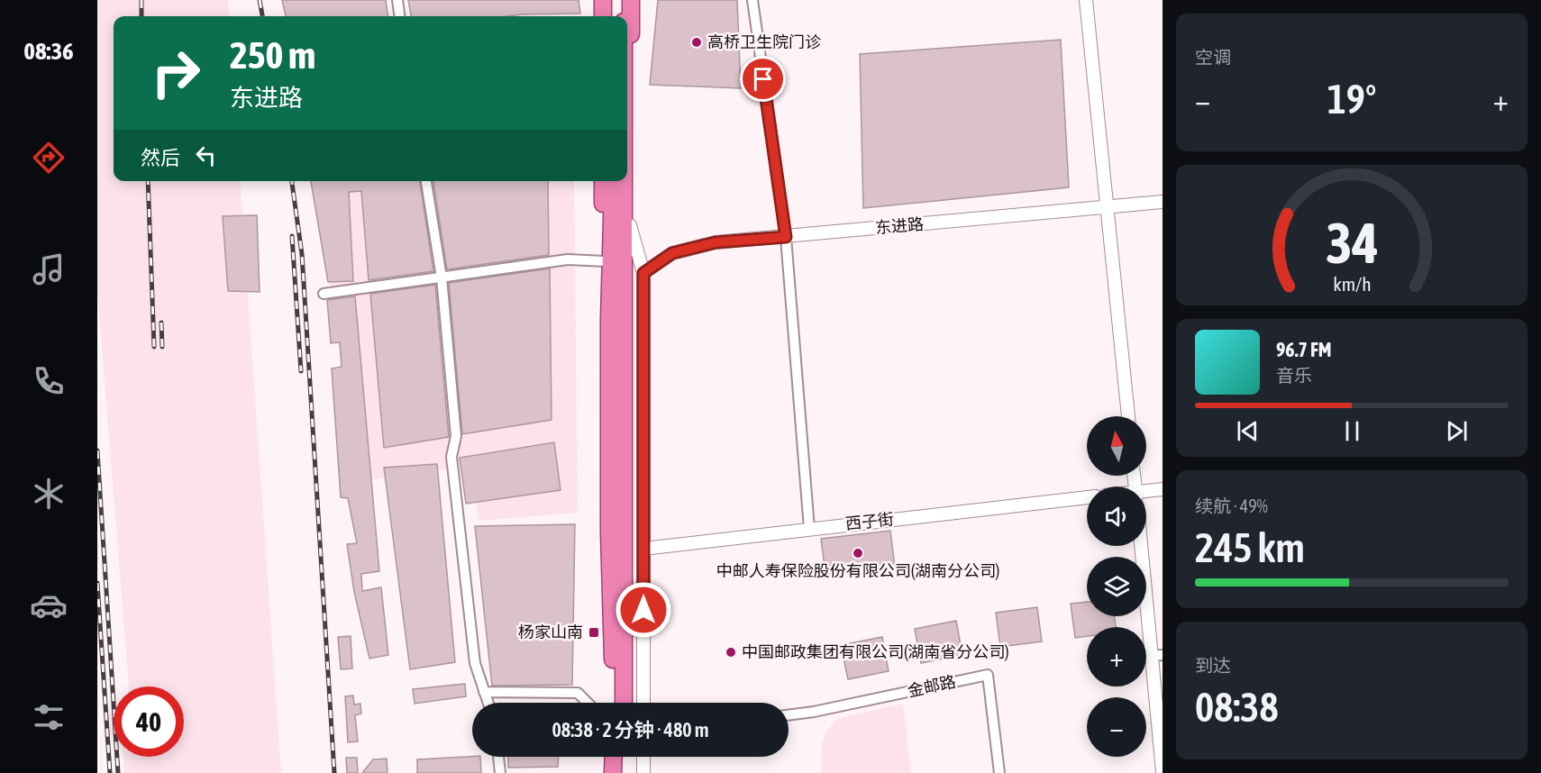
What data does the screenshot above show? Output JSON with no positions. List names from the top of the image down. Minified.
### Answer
{"streets":{"street":["东进路","西子街","金邮路"]},"places":{"other":["高桥卫生院门诊","中邮人寿保险股份有限公司(湖南分公司)","中国邮政集团有限公司(湖南省分公司)"],"transit":["杨家山南"]},"north":"top","page":{"tabs":"08:36","tile":["空调",["续航 · 49%","245 km"],["到达","08:38"]],"turn":["250 m","东进路"],"heat":["−","19°","+"],"then":"然后","song":["96.7 FM","音乐"],"map_buttons":["+","−"],"limit":"40","trip":"08:38 · 2 分钟 · 480 m","gauge":["34","km/h"]}}
